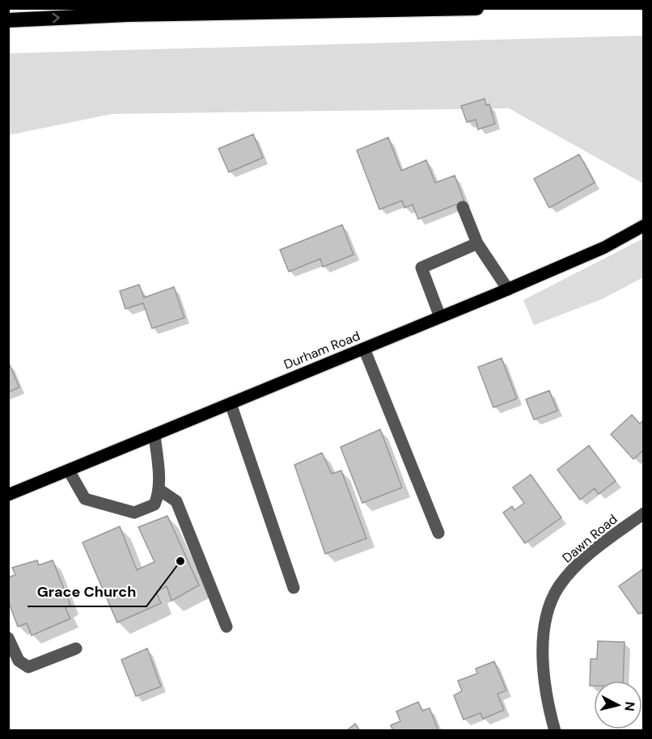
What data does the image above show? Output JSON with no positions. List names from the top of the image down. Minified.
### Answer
{"streets":{"main road":["Durham Road"],"street":["Dawn Road"]},"places":["Grace Church"],"north":"right"}
